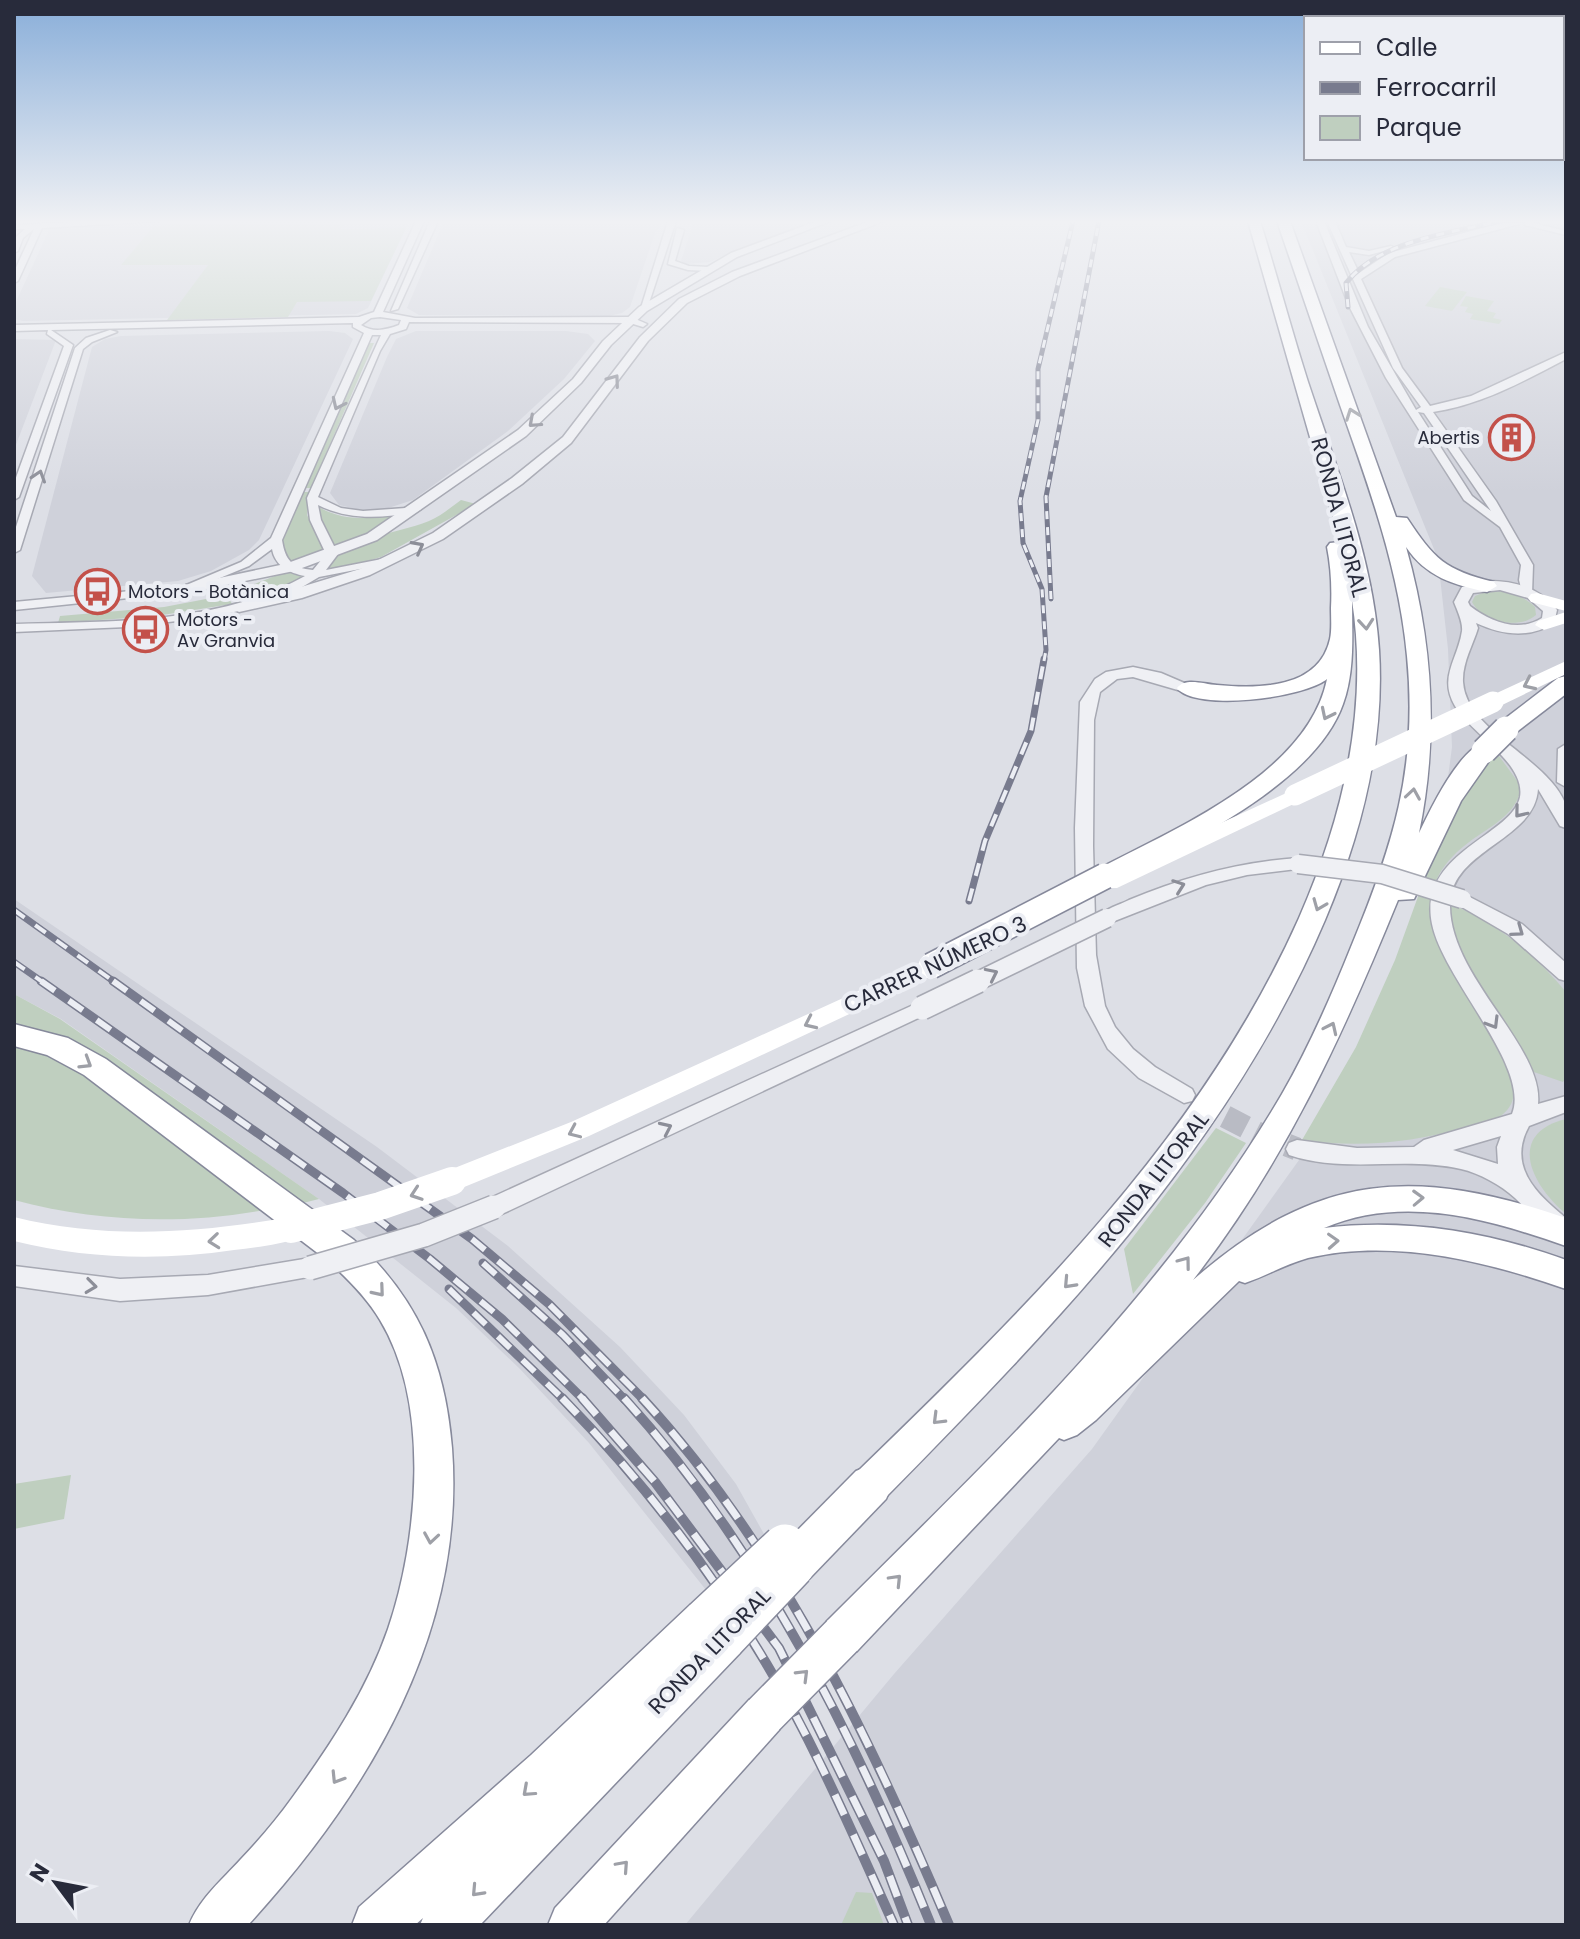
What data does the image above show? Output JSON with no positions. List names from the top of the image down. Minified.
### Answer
{"streets":{"highway":["RONDA LITORAL"],"main road":["CARRER NÚMERO 3"]},"places":{"building":["Abertis"],"bus stop":["Motors - Botànica","Motors - Av Granvia"]},"legend":["Calle","Ferrocarril","Parque"],"north":"top left"}
